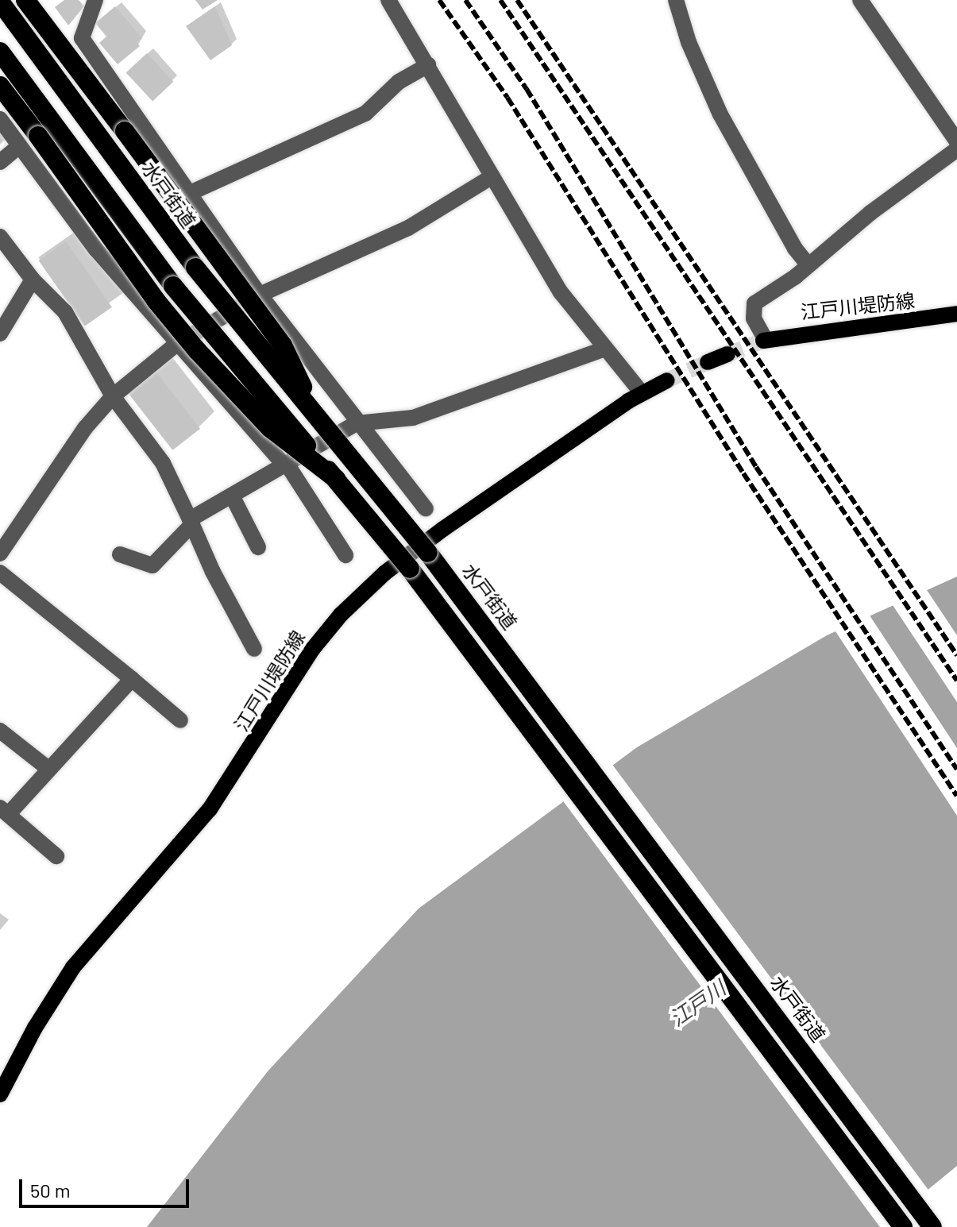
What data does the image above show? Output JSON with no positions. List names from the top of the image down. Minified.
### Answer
{"streets":{"highway":["水戸街道"],"main road":["江戸川堤防線"]},"water":["江戸川"],"scale_bar":"50 m"}
